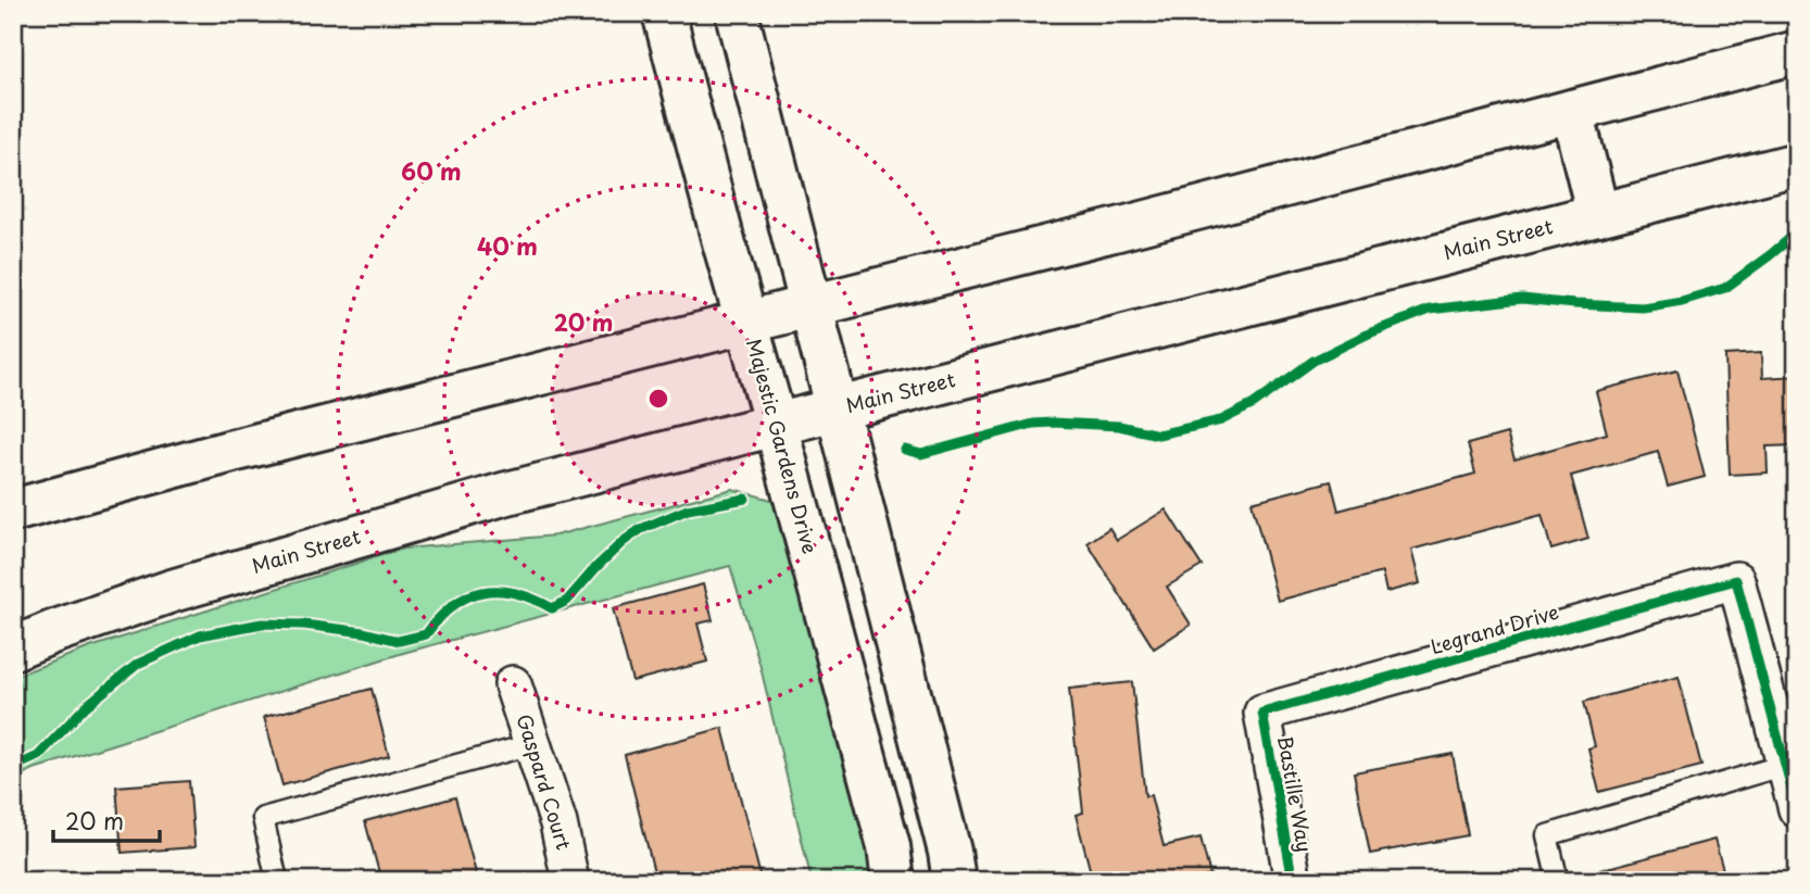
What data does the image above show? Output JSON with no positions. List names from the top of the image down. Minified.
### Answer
{"streets":{"main road":["Main Street","Majestic Gardens Drive"],"street":["Legrand Drive","Gaspard Court","Bastille Way"]},"crossings":[["Main Street","Majestic Gardens Drive"],["Legrand Drive","Bastille Way"]],"scale_bar":"20 m","rings":["60 m","40 m","20 m"]}
